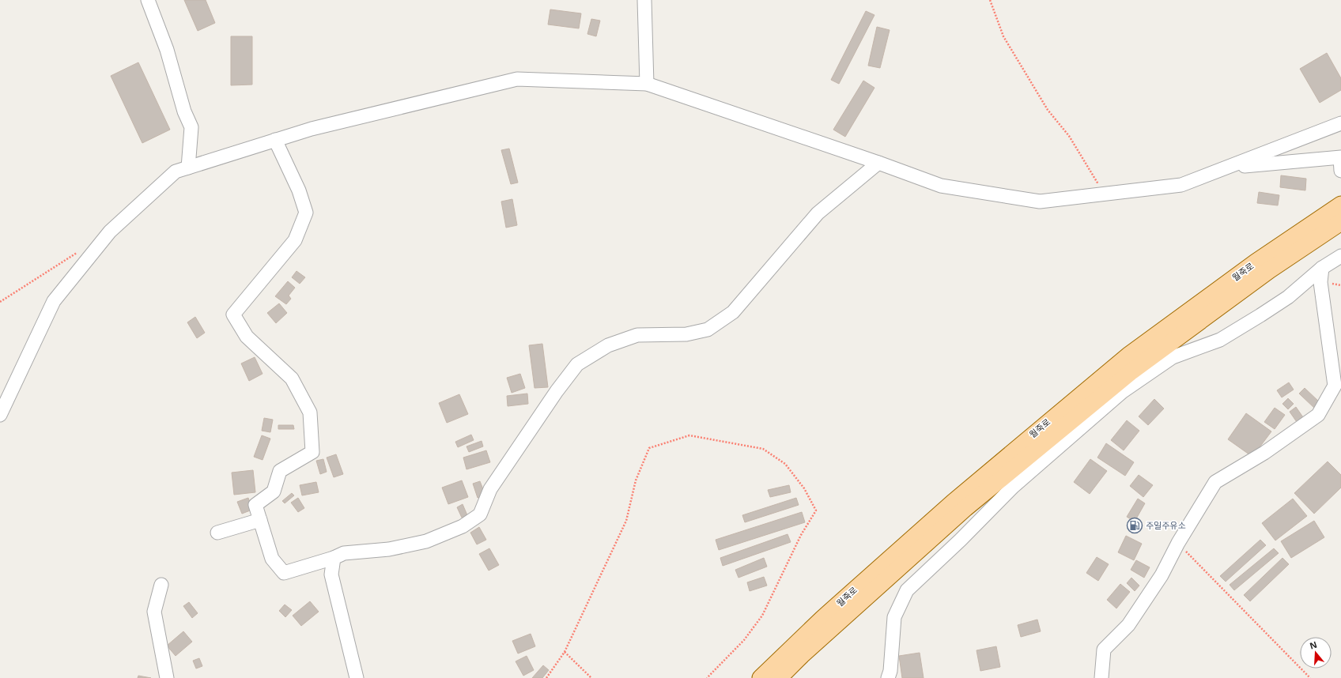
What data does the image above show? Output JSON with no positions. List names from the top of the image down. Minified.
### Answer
{"streets":{"main road":["월죽로"]},"places":{"fuel station":["주일주유소"]},"north":"top"}
